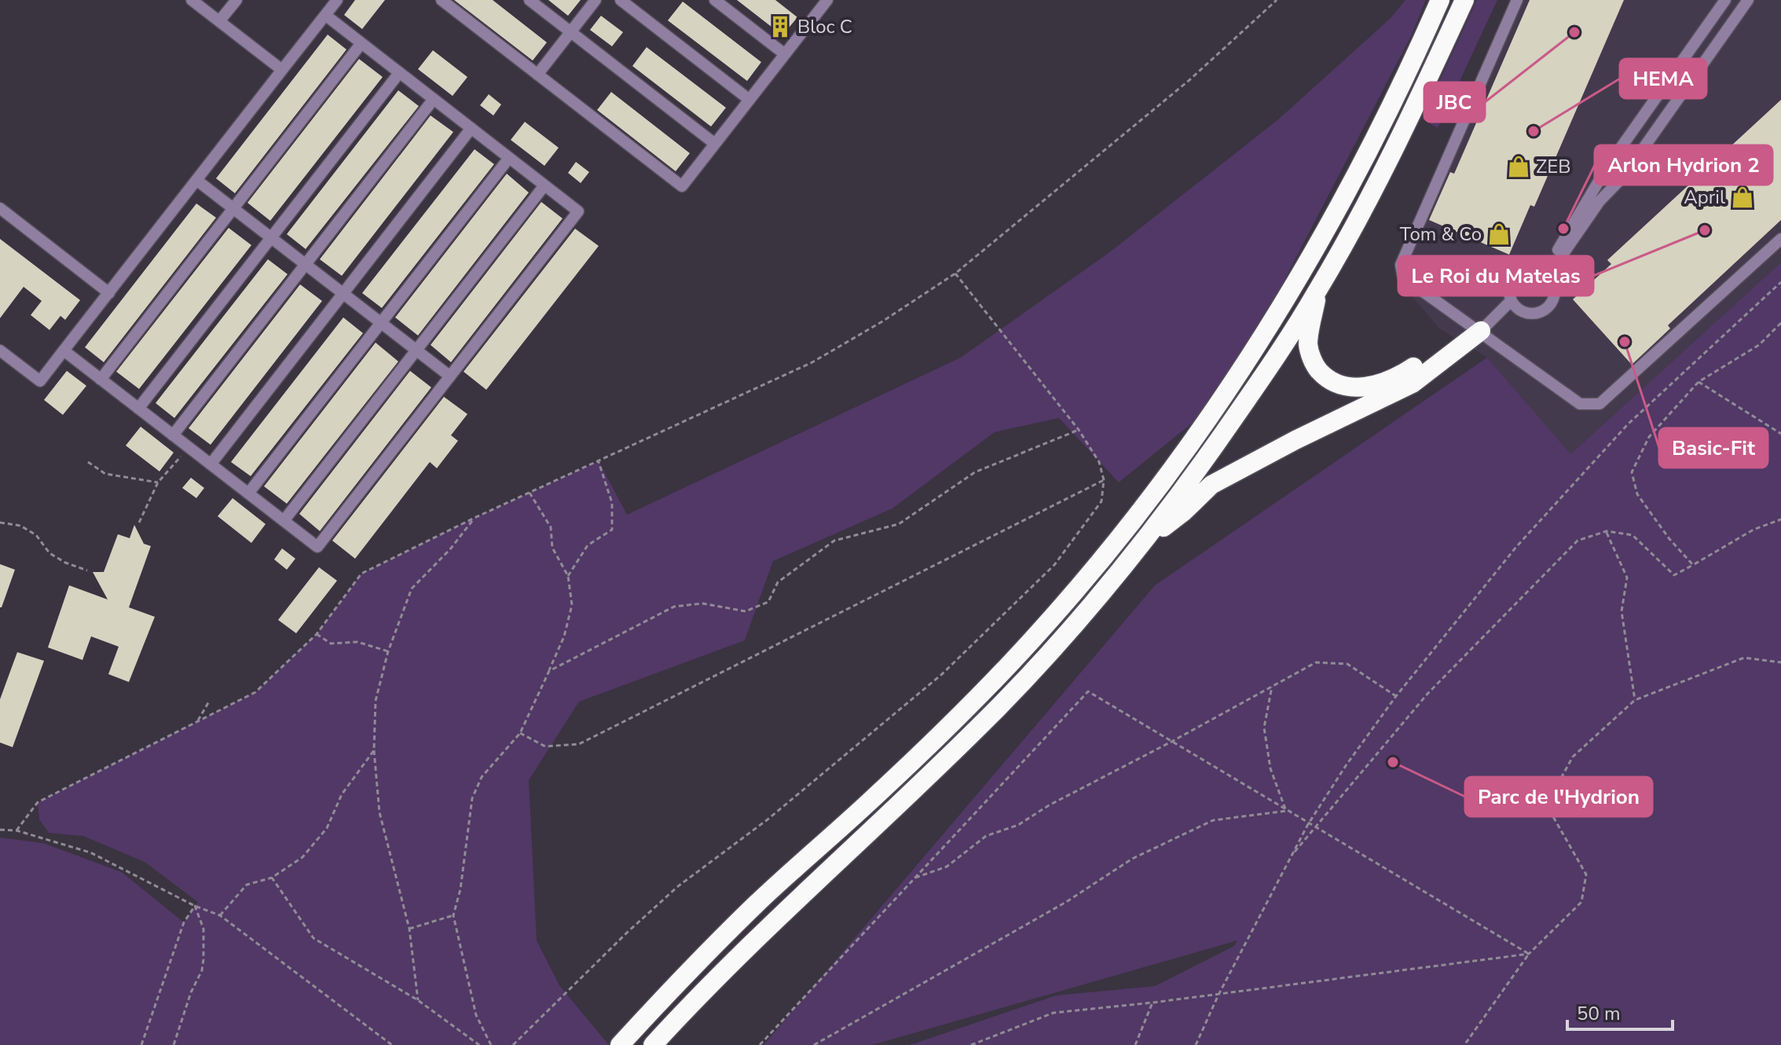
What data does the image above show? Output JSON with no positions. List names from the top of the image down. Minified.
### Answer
{"places":{"building":["Bloc C"],"other":["JBC","HEMA","Arlon Hydrion 2","Le Roi du Matelas","Basic-Fit","Parc de l'Hydrion"],"shop":["ZEB","April","Tom & Co"]},"scale_bar":"50 m"}
